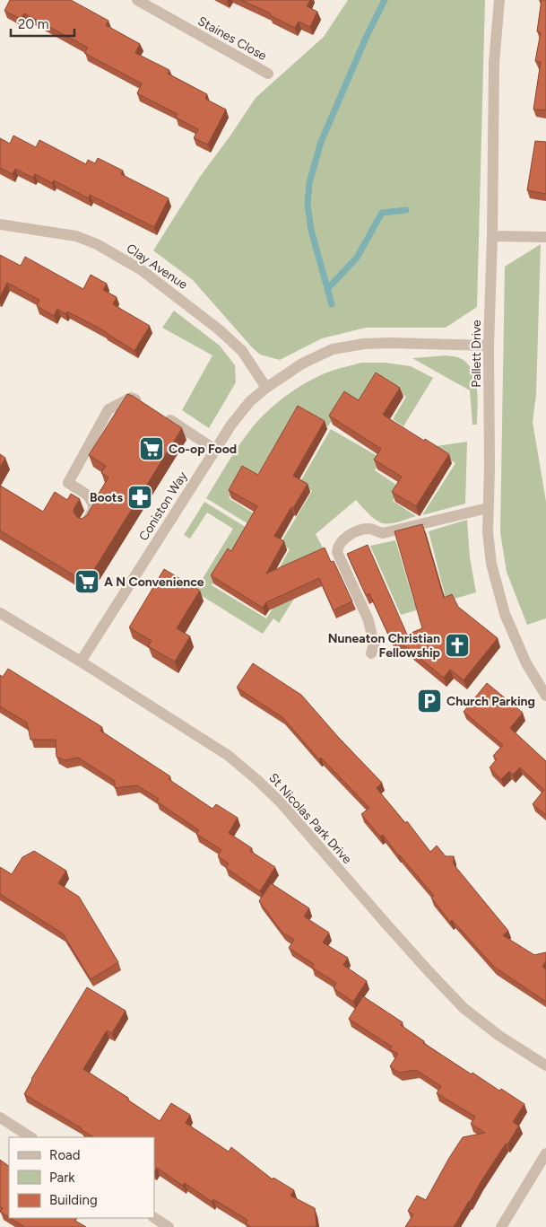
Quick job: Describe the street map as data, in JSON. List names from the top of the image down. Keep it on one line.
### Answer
{"streets":{"street":["Staines Close","Clay Avenue","Pallett Drive","Coniston Way","St Nicolas Park Drive"]},"crossings":[["Clay Avenue","Coniston Way"],["Pallett Drive","Coniston Way"],["Coniston Way","St Nicolas Park Drive"]],"places":{"supermarket":["Co-op Food","A N Convenience"],"pharmacy":["Boots"],"church":["Nuneaton Christian Fellowship"],"parking":["Church Parking"]},"legend":["Road","Park","Building"],"scale_bar":"20 m"}
